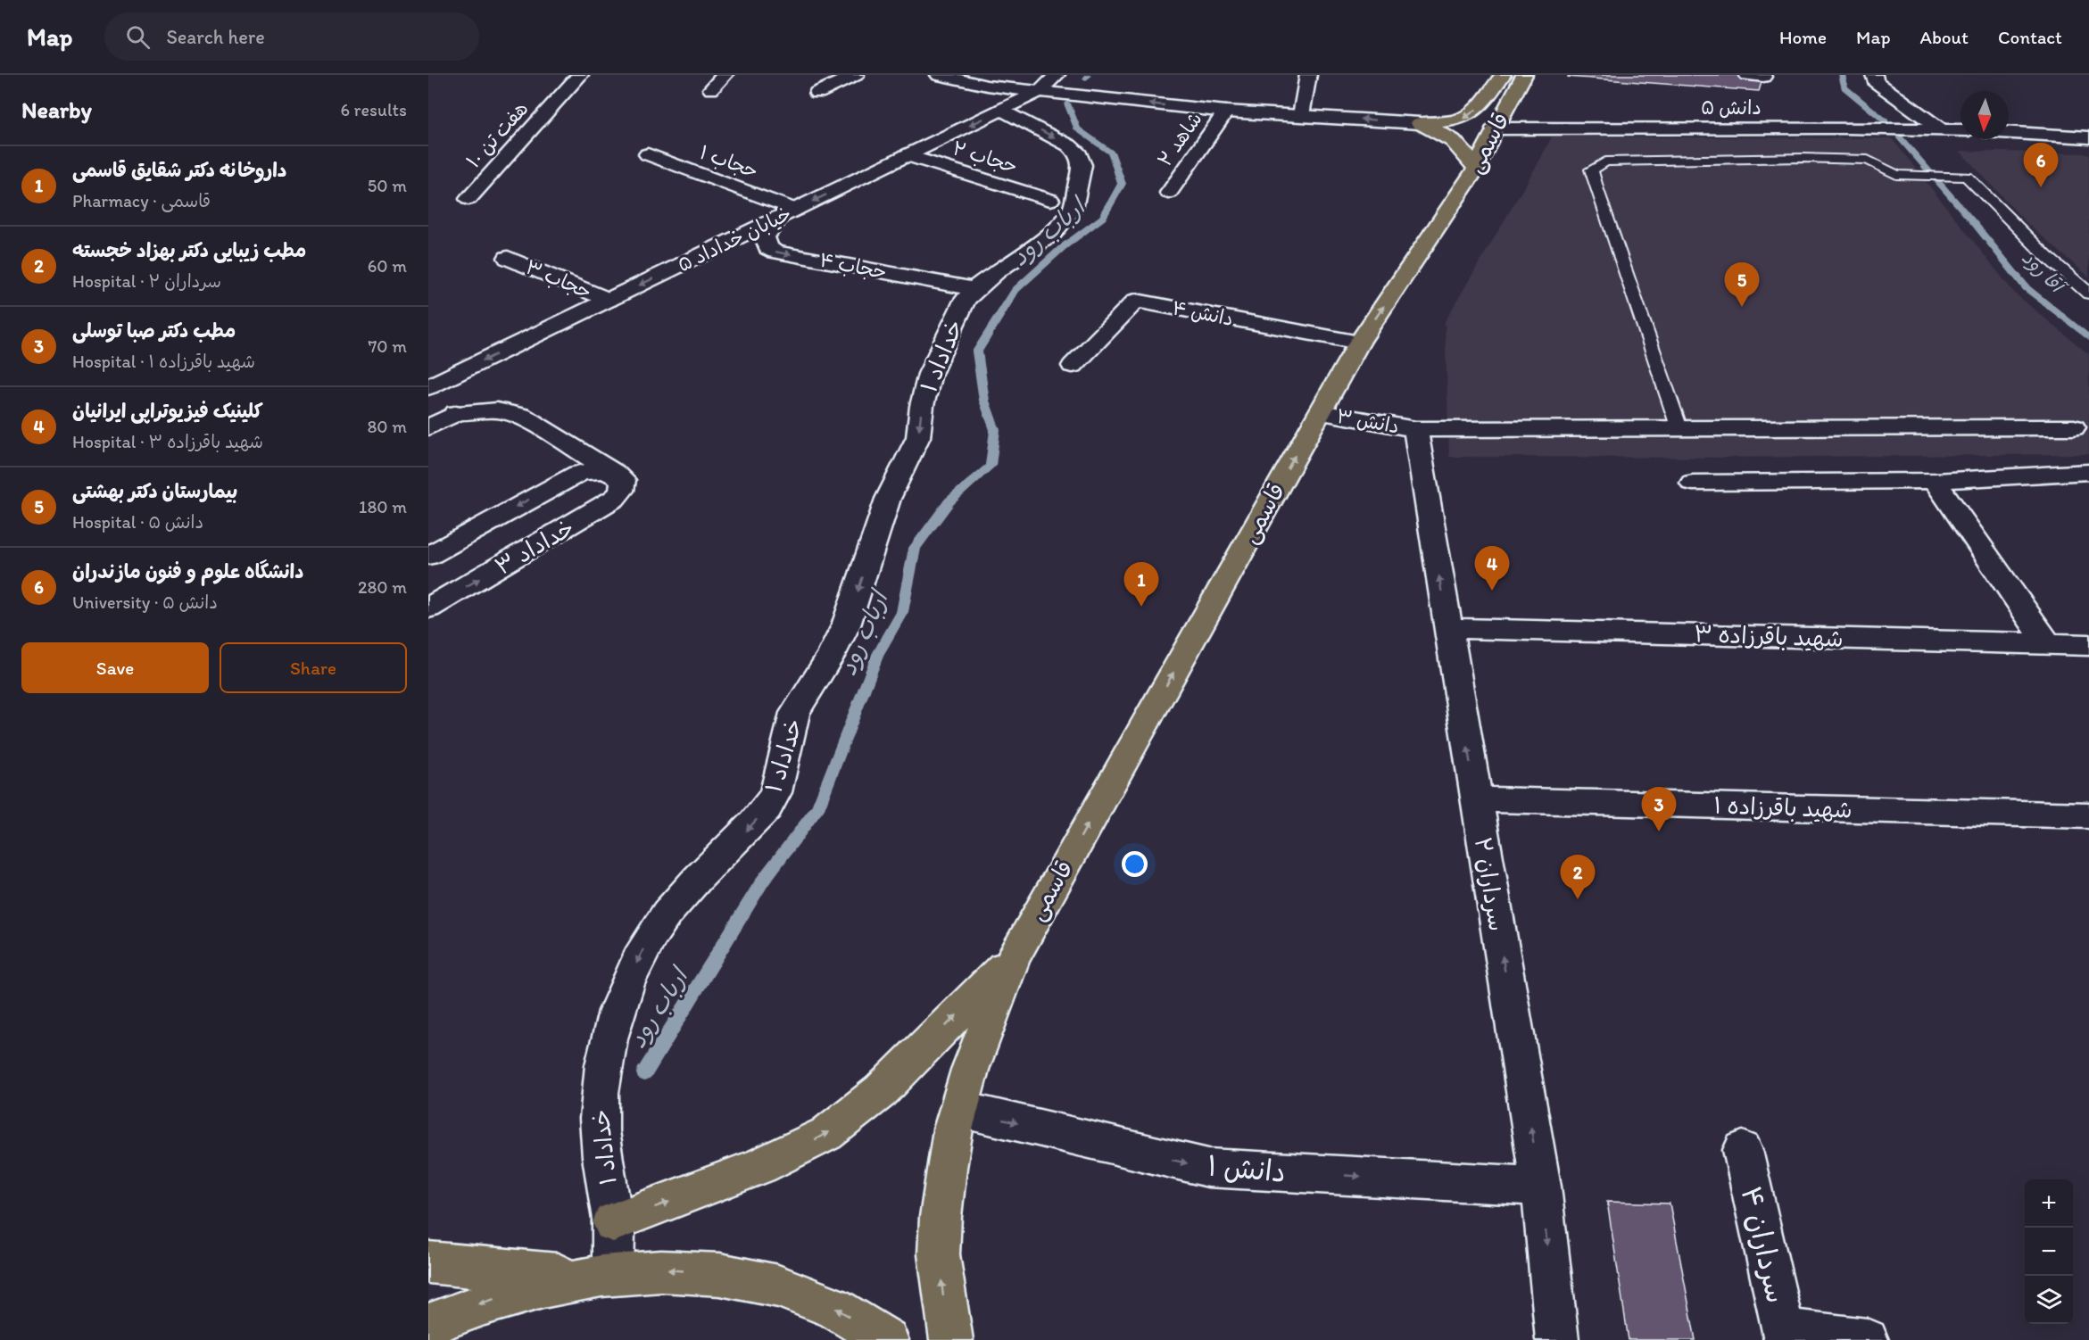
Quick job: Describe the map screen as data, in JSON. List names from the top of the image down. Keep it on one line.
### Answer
{"streets":{"main road":["قاسمی"],"street":["دانش ۵","هفت تن ۱۰","شاهد ۲","حجاب ۲","حجاب ۱","خیابان خداداد ۵","حجاب ۴","حجاب ۳","دانش ۴","خداداد ۱","دانش ۳","خداداد ۳","شهید باقرزاده ۳","شهید باقرزاده ۱","سرداران ۲","دانش ۱","سرداران ۴"]},"crossings":[["دانش ۵","قاسمی"],["قاسمی","دانش ۴"],["قاسمی","دانش ۳"],["حجاب ۲","خیابان خداداد ۵"],["حجاب ۱","خیابان خداداد ۵"],["حجاب ۱","حجاب ۴"],["خیابان خداداد ۵","حجاب ۴"],["خیابان خداداد ۵","حجاب ۳"],["خیابان خداداد ۵","خداداد ۱"],["حجاب ۴","خداداد ۱"],["دانش ۳","سرداران ۲"],["شهید باقرزاده ۳","سرداران ۲"],["شهید باقرزاده ۱","سرداران ۲"],["سرداران ۲","دانش ۱"]],"one_way":["قاسمی","خیابان خداداد ۵","خداداد ۱","دانش ۱"],"water":["ارباب رود","آقا رود"],"north":"bottom","page":{"header":"Map","search":"Search here","nav":["Home","Map","About","Contact"],"heading":["Nearby","6 results"],"pins":["6","5","4","1","3","2"],"list":[{"mark":"1","name":"داروخانه دکتر شقایق قاسمی","note":"Pharmacy · قاسمی","value":"50 m"},{"mark":"2","name":"مطب زیبایی دکتر بهزاد خجسته","note":"Hospital · سرداران ۲","value":"60 m"},{"mark":"3","name":"مطب دکتر صبا توسلی","note":"Hospital · شهید باقرزاده ۱","value":"70 m"},{"mark":"4","name":"کلینیک فیزیوتراپی ایرانیان","note":"Hospital · شهید باقرزاده ۳","value":"80 m"},{"mark":"5","name":"بیمارستان دکتر بهشتی","note":"Hospital · دانش ۵","value":"180 m"},{"mark":"6","name":"دانشگاه علوم و فنون مازندران","note":"University · دانش ۵","value":"280 m"}],"buttons":["Save","Share"],"map_buttons":["+","−"]}}
